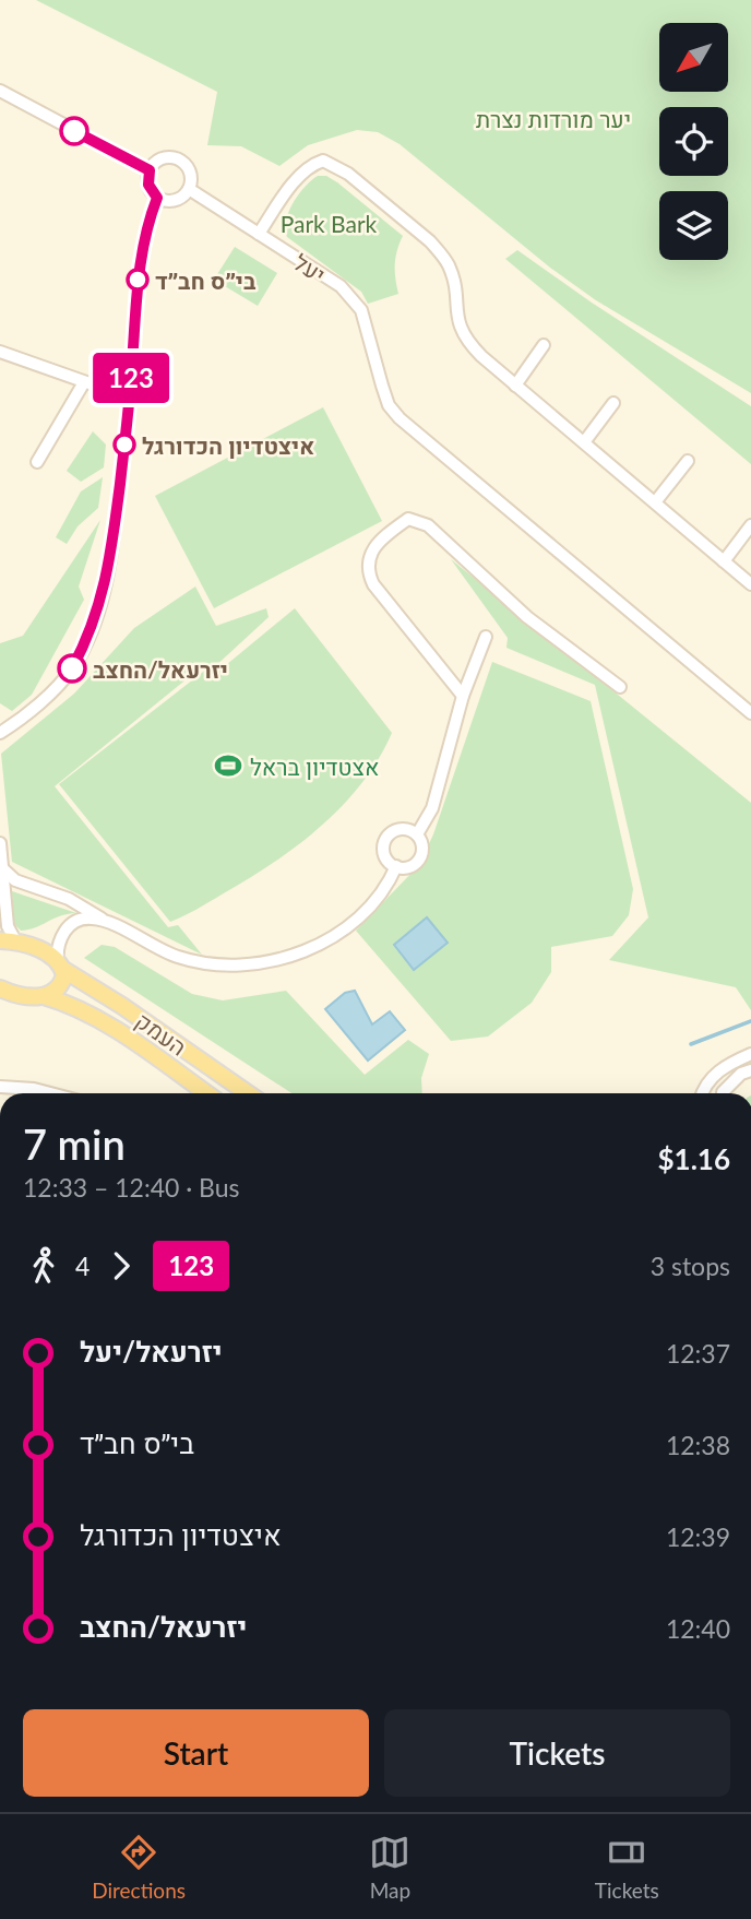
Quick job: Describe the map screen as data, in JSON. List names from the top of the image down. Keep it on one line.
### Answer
{"streets":{"main road":["העמק"],"street":["יעל"]},"parks":["יער מורדות נצרת","Park Bark"],"places":{"other":["בי״ס חב״ד","איצטדיון הכדורגל","יזרעאל/החצב"],"sports":["אצטדיון בראל"]},"lines":["bus line 123"],"north":"bottom left","page":{"on_map":"123","heading":["7 min","12:33 – 12:40 · Bus","$1.16"],"legs":["4","123","3 stops"],"list":[{"name":"יזרעאל/יעל","value":"12:37"},{"name":"בי״ס חב״ד","value":"12:38"},{"name":"איצטדיון הכדורגל","value":"12:39"},{"name":"יזרעאל/החצב","value":"12:40"}],"buttons":["Start","Tickets"],"tabs":["Directions","Map","Tickets"]}}
